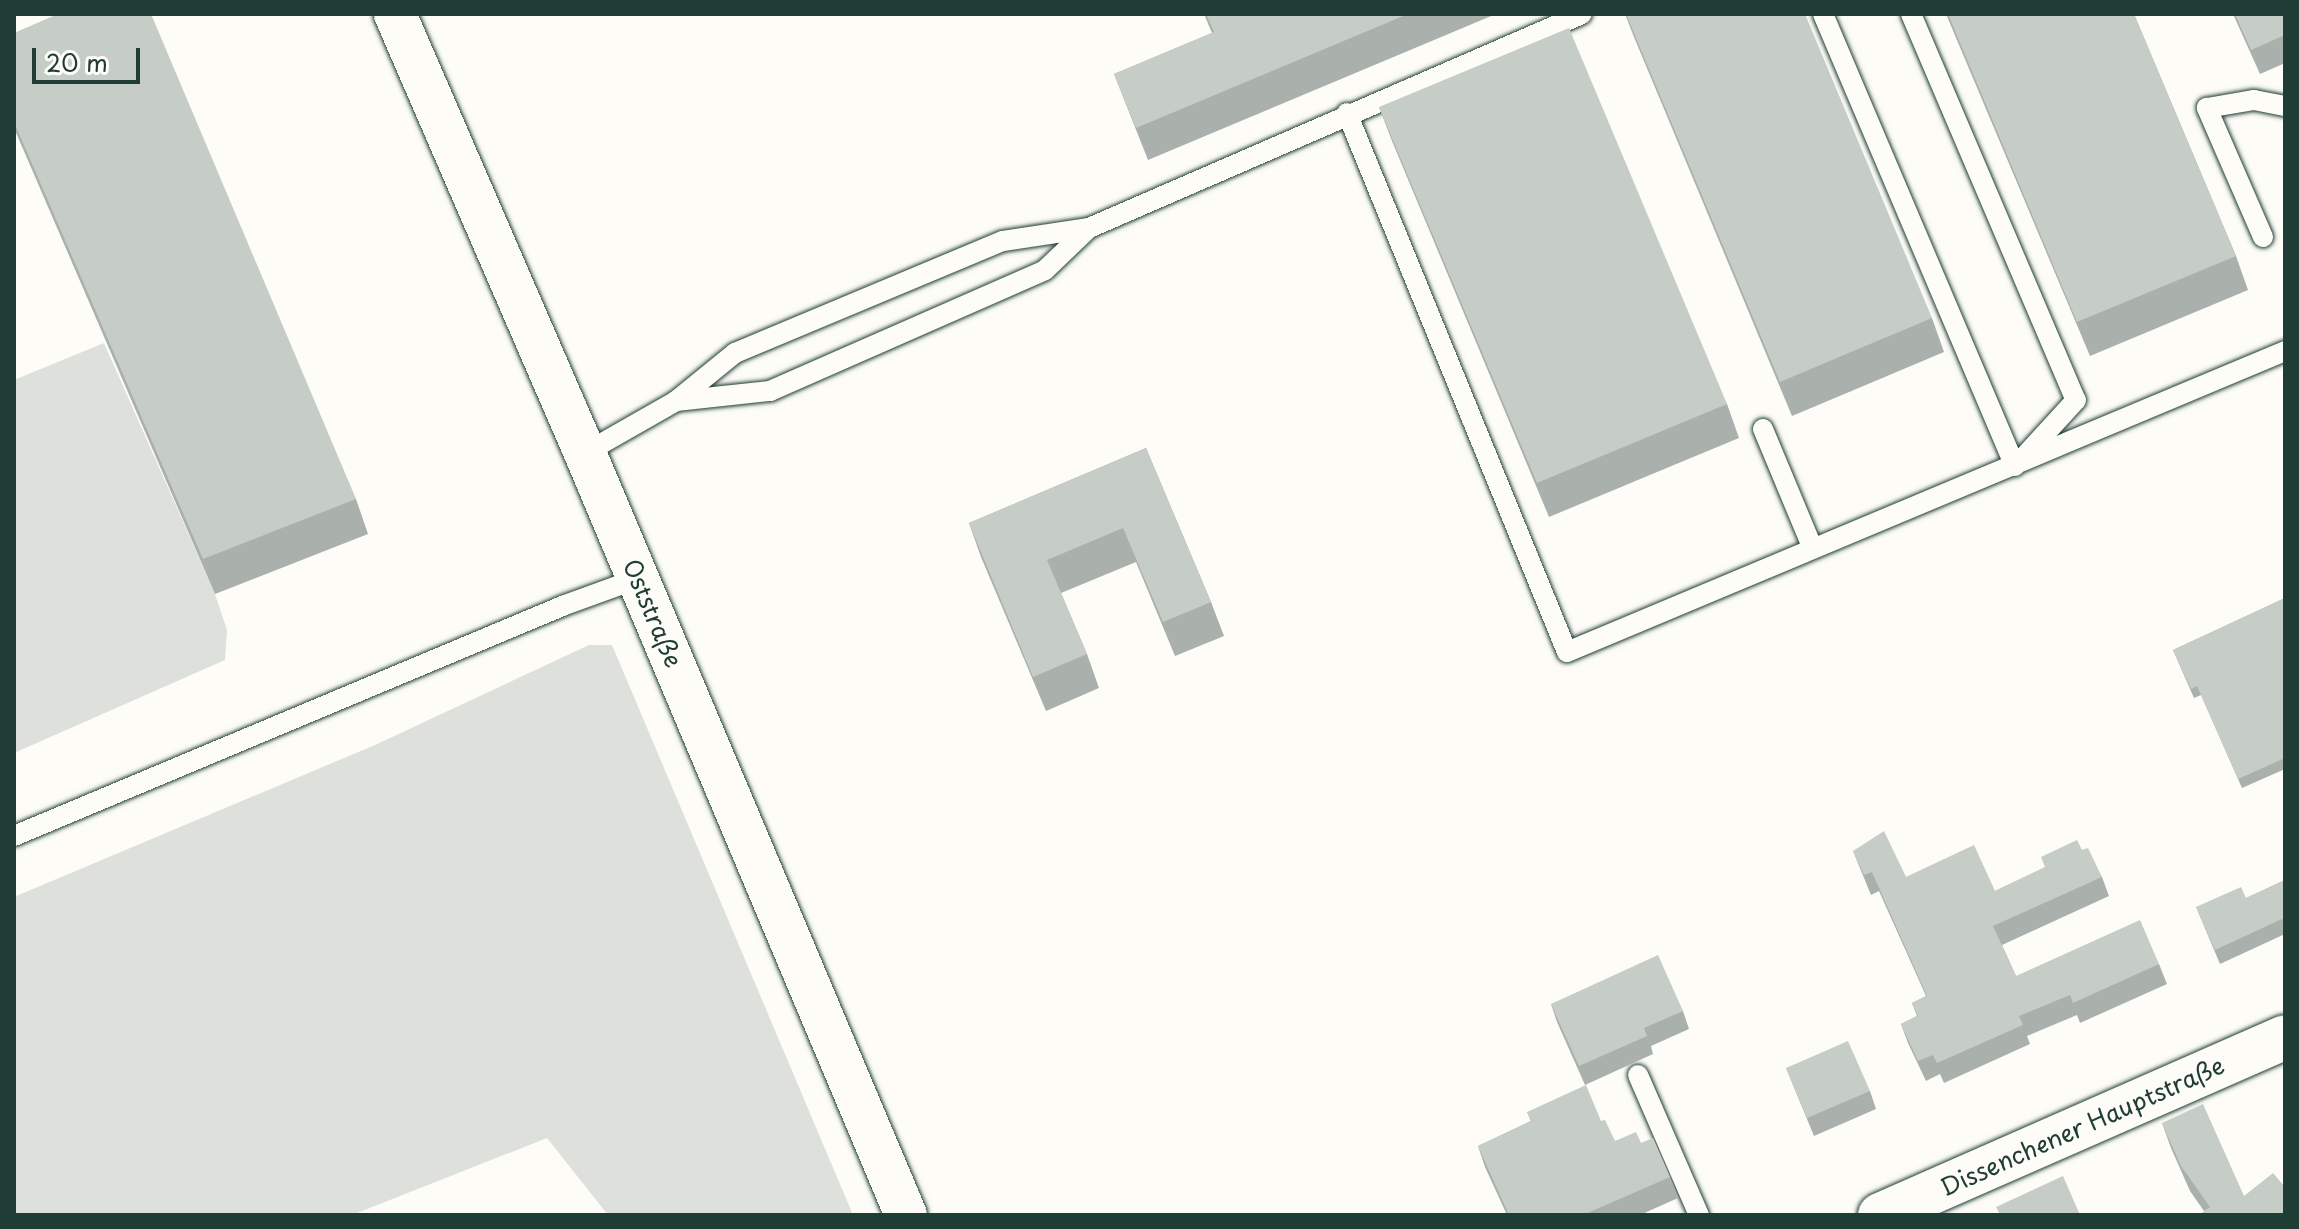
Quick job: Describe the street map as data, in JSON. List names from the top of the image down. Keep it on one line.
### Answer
{"streets":{"main road":["Dissenchener Hauptstraße"],"street":["Oststraße"]},"scale_bar":"20 m"}
